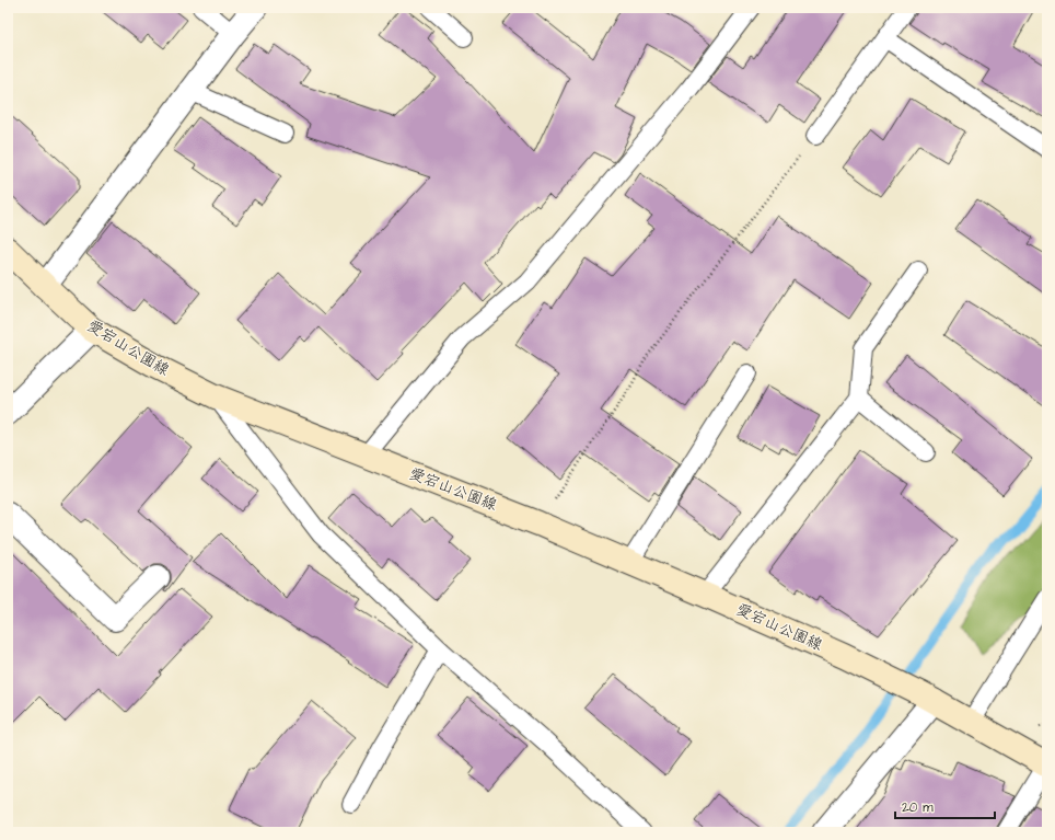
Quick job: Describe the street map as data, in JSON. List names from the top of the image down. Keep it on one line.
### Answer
{"streets":{"main road":["愛宕山公園線"]},"scale_bar":"20 m"}
